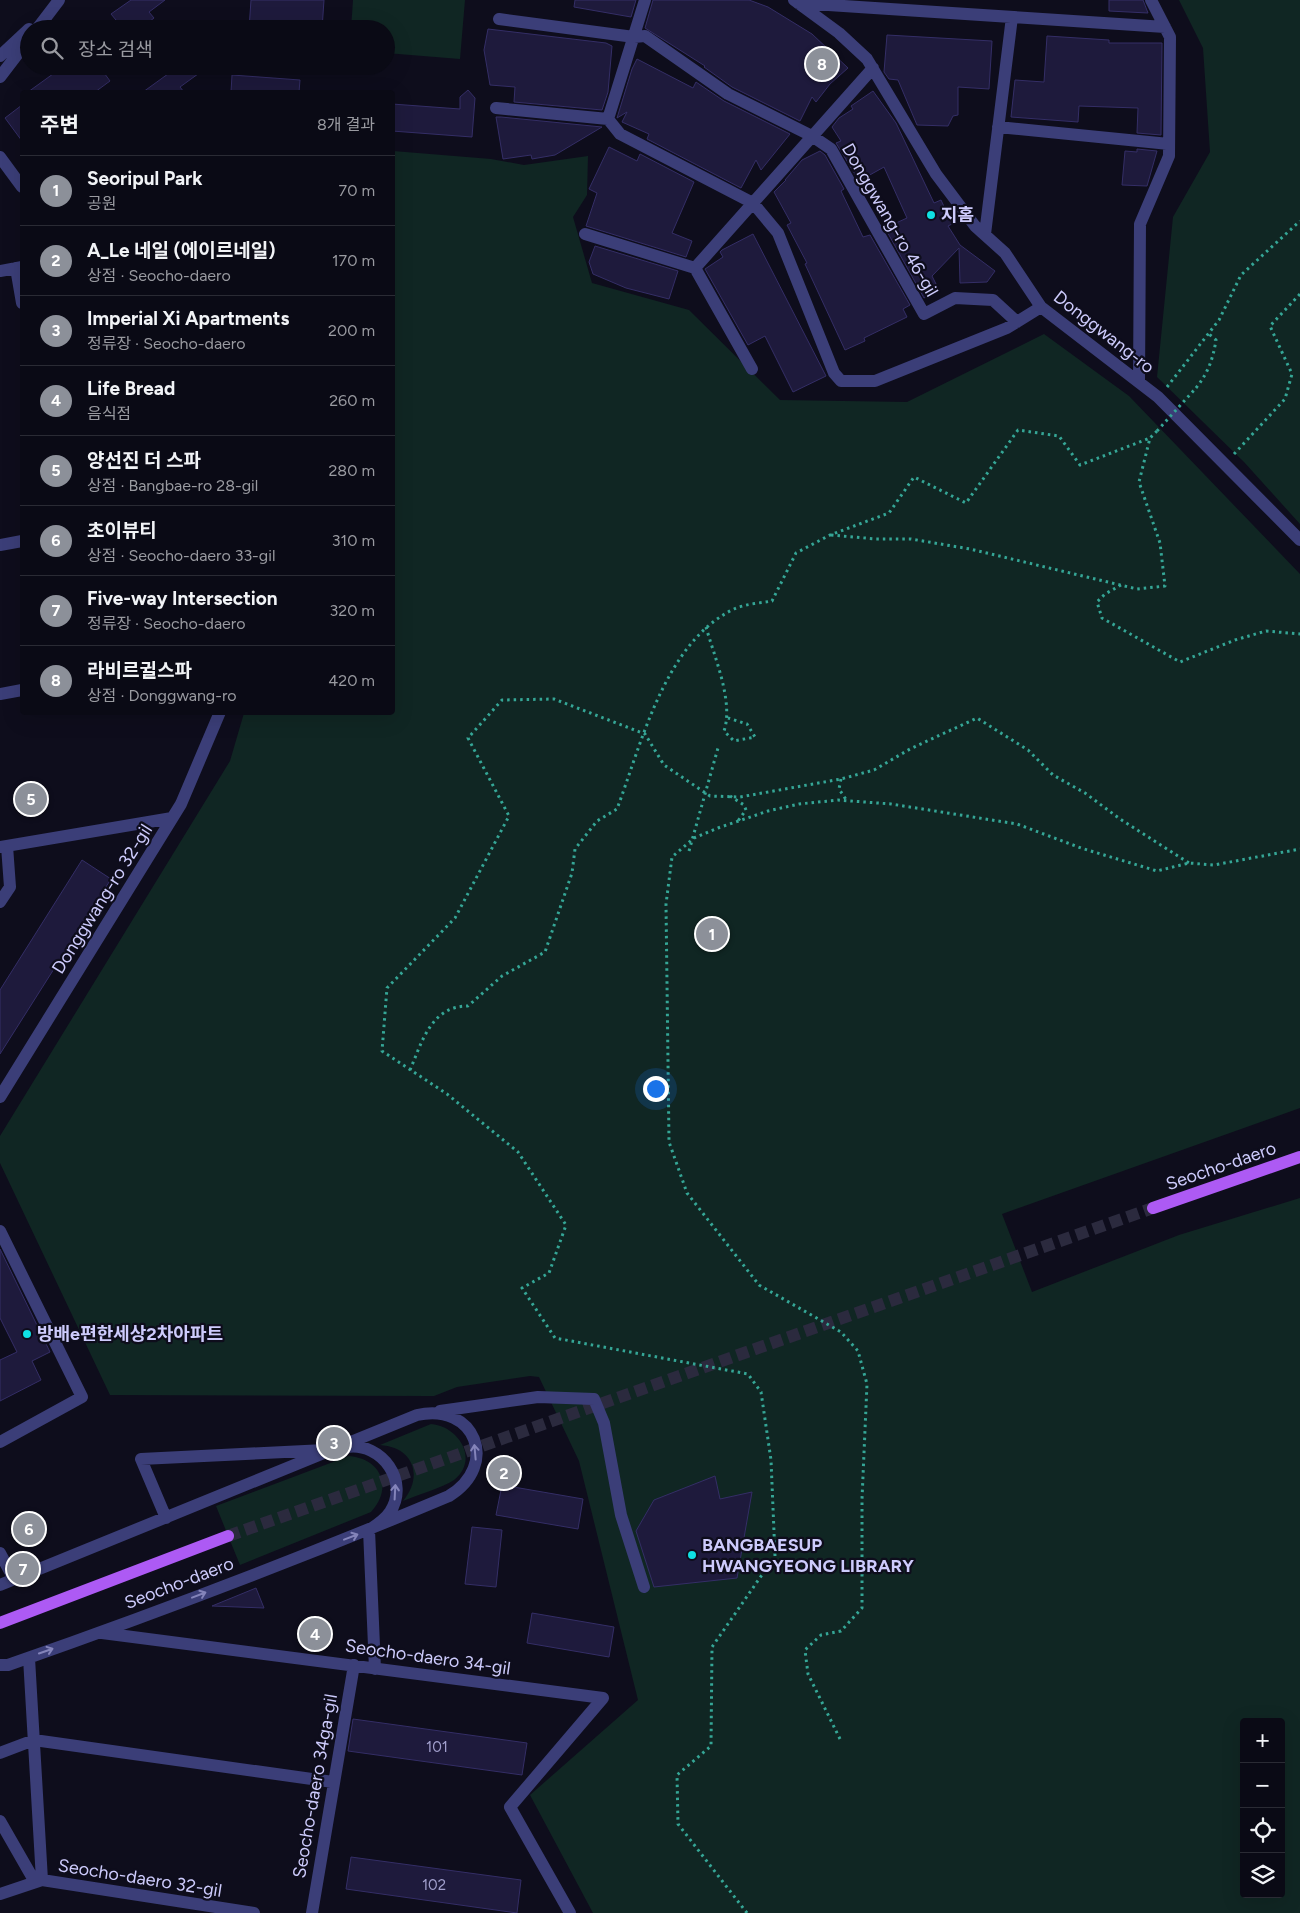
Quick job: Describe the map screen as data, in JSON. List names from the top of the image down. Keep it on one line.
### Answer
{"streets":{"main road":["Seocho-daero"],"street":["Donggwang-ro 46-gil","Donggwang-ro","Donggwang-ro 32-gil","Seocho-daero 34-gil","Seocho-daero 34ga-gil","Seocho-daero 32-gil"]},"crossings":[["Seocho-daero","Seocho-daero 34-gil"],["Seocho-daero","Seocho-daero 32-gil"],["Seocho-daero 34-gil","Seocho-daero 34ga-gil"]],"places":["지홈","방배e편한세상2차아파트","BANGBAESUP HWANGYEONG LIBRARY"],"house_numbers":["101","102"],"page":{"search":"장소 검색","pins":["8","5","1","3","2","6","7","4"],"heading":["주변","8개 결과"],"list":[{"mark":"1","name":"Seoripul Park","note":"공원","value":"70 m"},{"mark":"2","name":"A_Le 네일 (에이르네일)","note":"상점 · Seocho-daero","value":"170 m"},{"mark":"3","name":"Imperial Xi Apartments","note":"정류장 · Seocho-daero","value":"200 m"},{"mark":"4","name":"Life Bread","note":"음식점","value":"260 m"},{"mark":"5","name":"양선진 더 스파","note":"상점 · Bangbae-ro 28-gil","value":"280 m"},{"mark":"6","name":"초이뷰티","note":"상점 · Seocho-daero 33-gil","value":"310 m"},{"mark":"7","name":"Five-way Intersection","note":"정류장 · Seocho-daero","value":"320 m"},{"mark":"8","name":"라비르귈스파","note":"상점 · Donggwang-ro","value":"420 m"}],"map_buttons":["+","−"]}}
